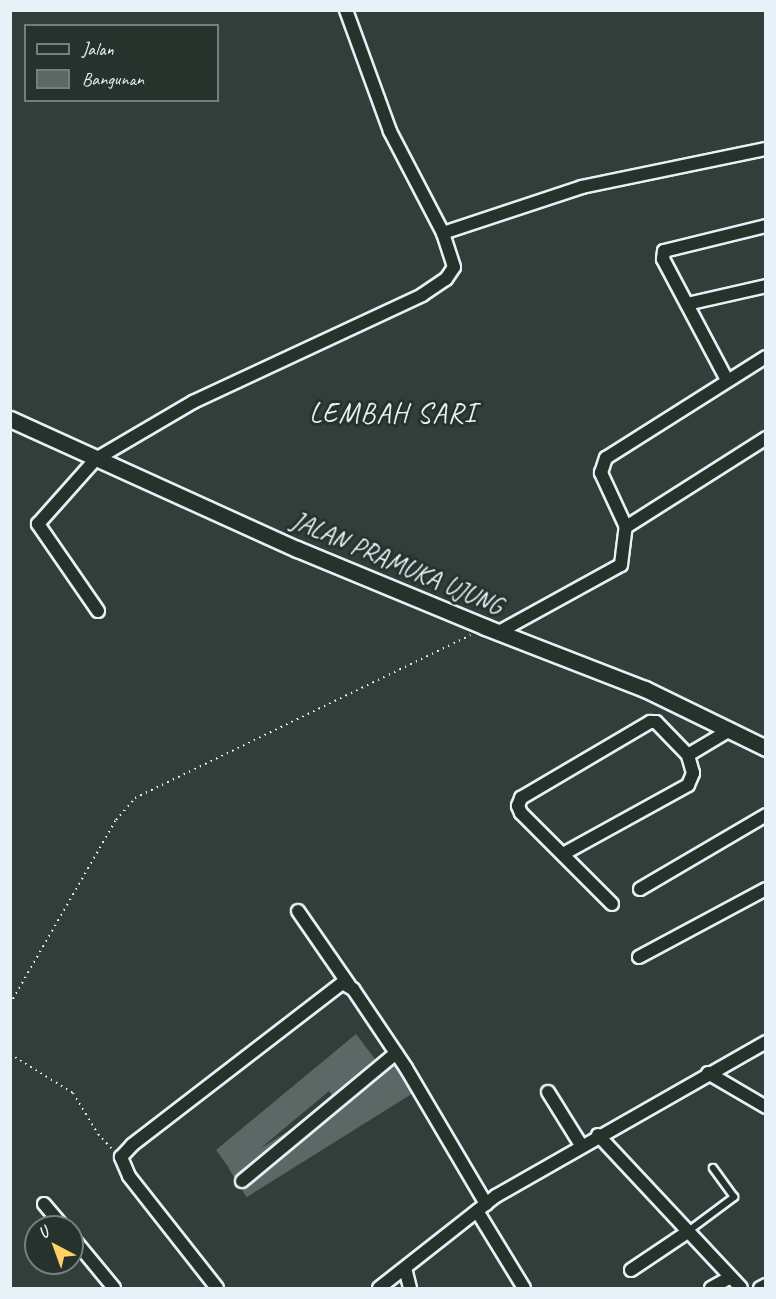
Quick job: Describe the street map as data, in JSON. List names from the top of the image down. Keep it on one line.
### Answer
{"streets":{"street":["JALAN PRAMUKA UJUNG"]},"districts":["LEMBAH SARI"],"legend":["Jalan","Bangunan"],"north":"top left"}
